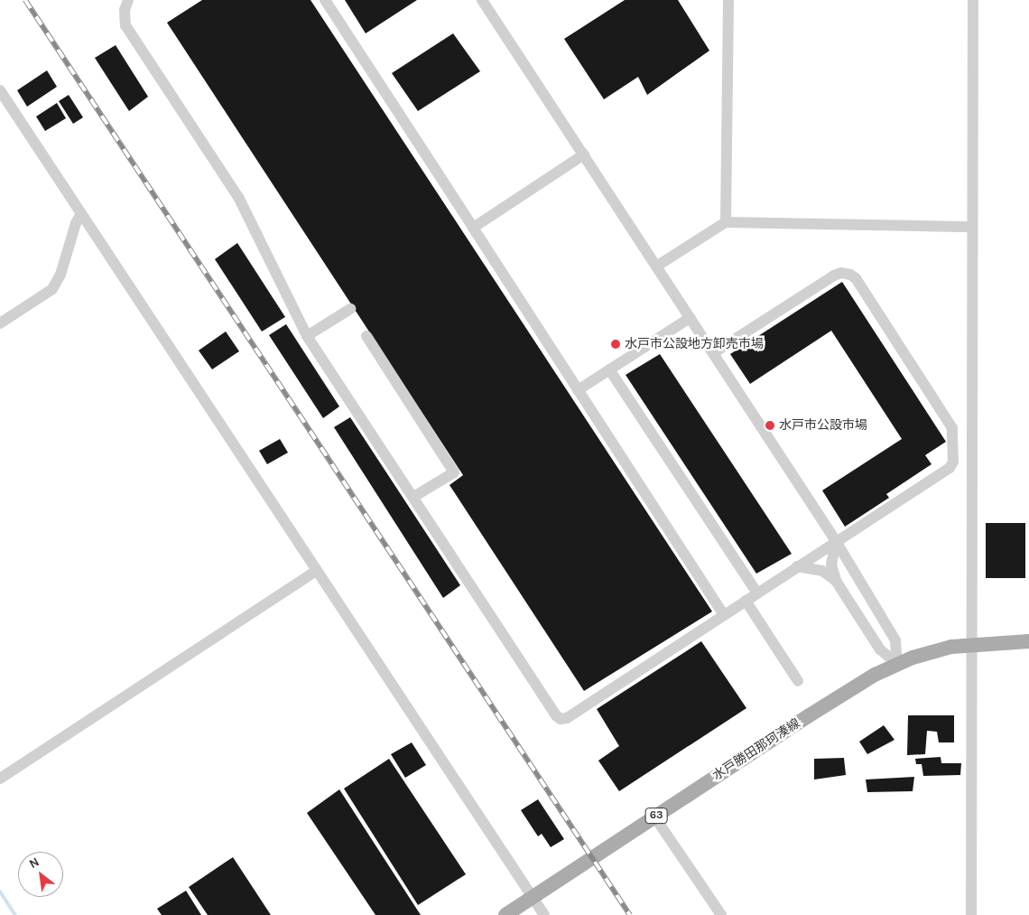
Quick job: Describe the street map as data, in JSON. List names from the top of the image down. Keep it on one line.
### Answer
{"streets":{"main road":["水戸勝田那珂湊線","63"]},"places":["水戸市公設地方卸売市場","水戸市公設市場"],"north":"top left"}
